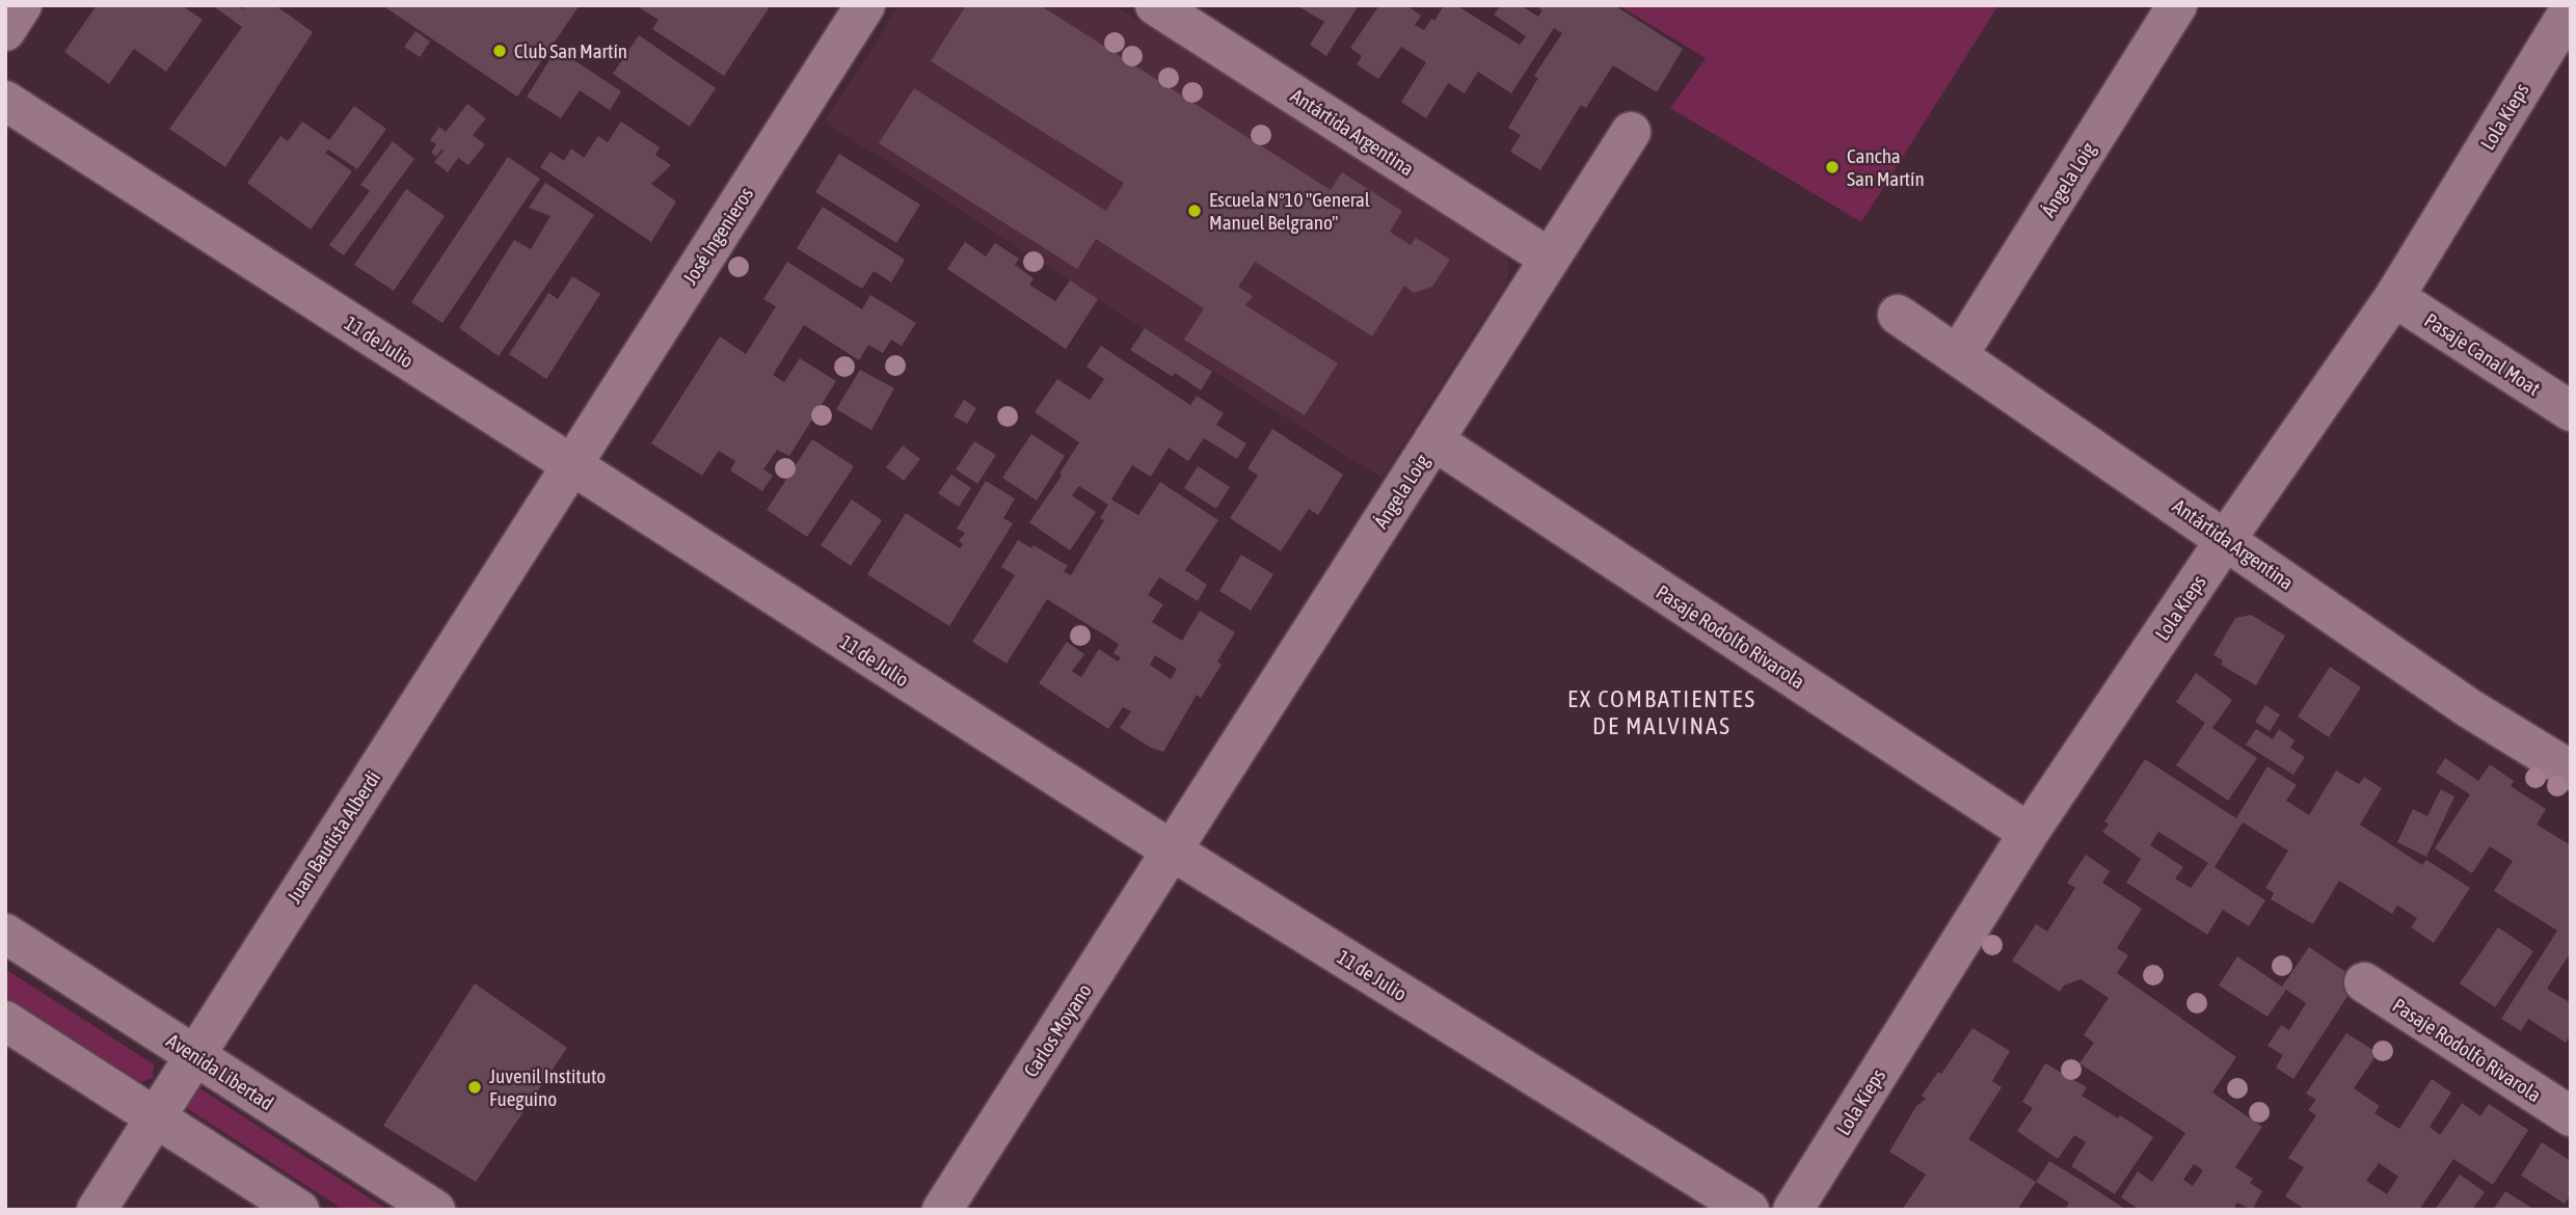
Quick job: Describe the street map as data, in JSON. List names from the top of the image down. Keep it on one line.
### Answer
{"streets":{"street":["Lola Kieps","Antártida Argentina","Ángela Loig","José Ingenieros","11 de Julio","Pasaje Canal Moat","Pasaje Rodolfo Rivarola","Juan Bautista Alberdi","Carlos Moyano","Avenida Libertad"]},"crossings":[["Lola Kieps","Antártida Argentina"],["Lola Kieps","Pasaje Canal Moat"],["Lola Kieps","Pasaje Rodolfo Rivarola"],["Antártida Argentina","Ángela Loig"],["Ángela Loig","11 de Julio"],["Ángela Loig","Pasaje Rodolfo Rivarola"],["Ángela Loig","Carlos Moyano"],["José Ingenieros","11 de Julio"],["José Ingenieros","Juan Bautista Alberdi"],["11 de Julio","Juan Bautista Alberdi"],["11 de Julio","Carlos Moyano"],["Juan Bautista Alberdi","Avenida Libertad"]],"districts":["EX COMBATIENTES DE MALVINAS"],"places":["Club San Martín","Cancha San Martín","Escuela N°10 \"General Manuel Belgrano\"","Juvenil Instituto Fueguino"]}
